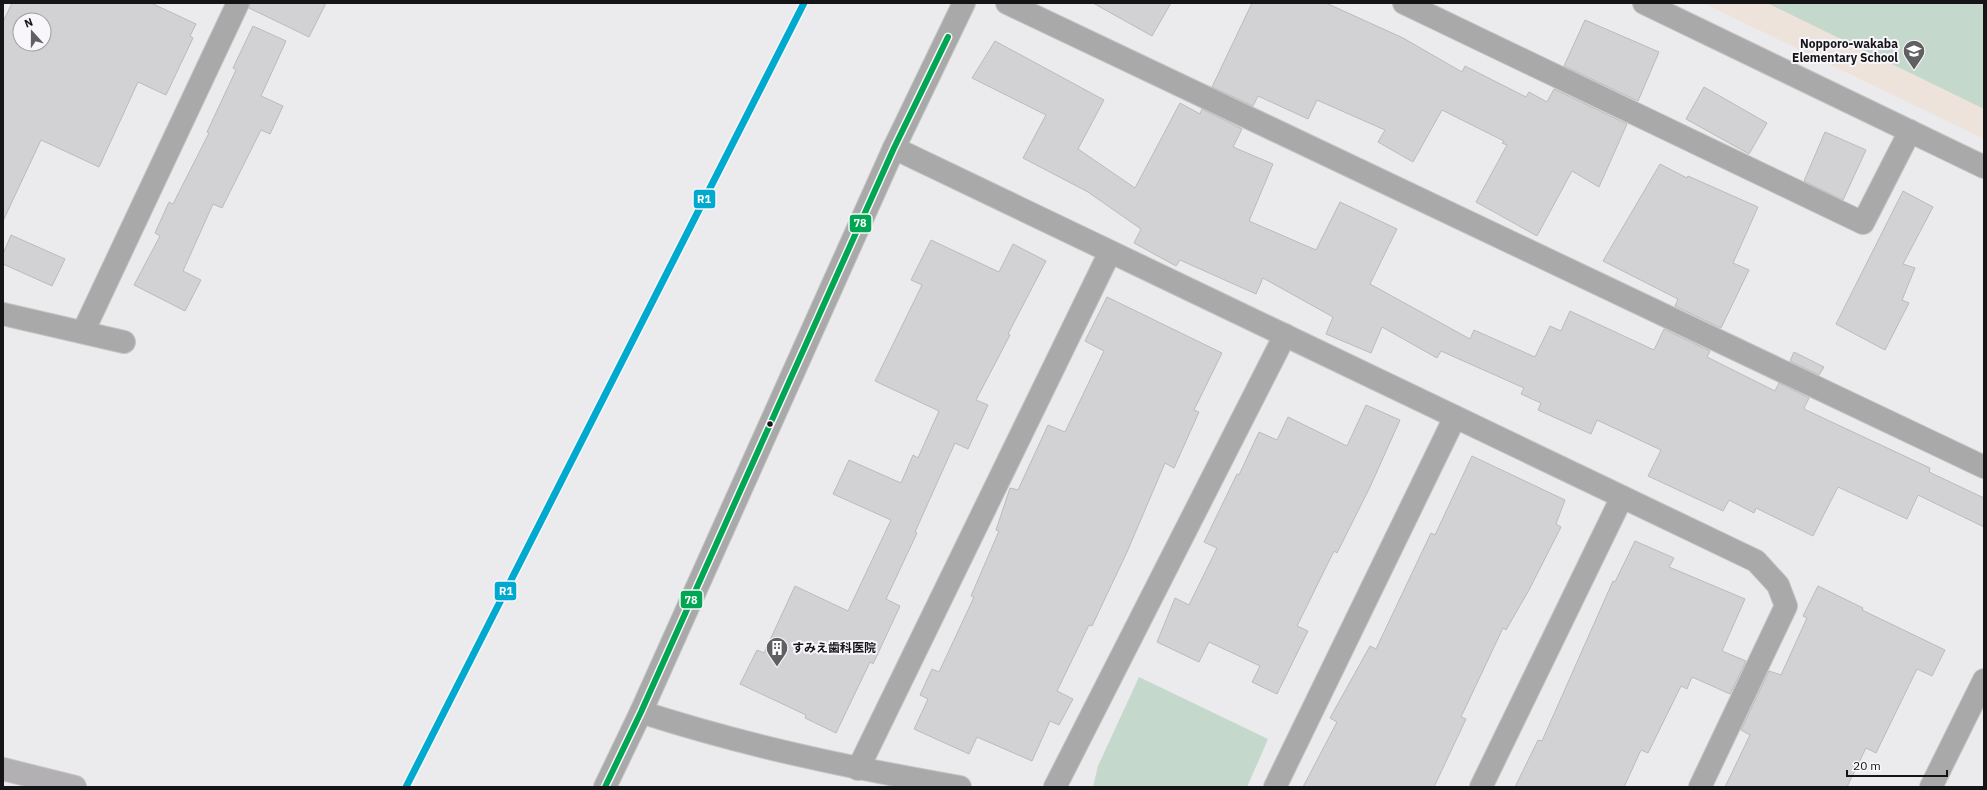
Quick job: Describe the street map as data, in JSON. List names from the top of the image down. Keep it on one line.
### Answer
{"places":{"school or university":["Nopporo-wakaba Elementary School"],"building":["すみえ歯科医院"]},"lines":["transit line R1","transit line 78"],"scale_bar":"20 m","north":"top"}
